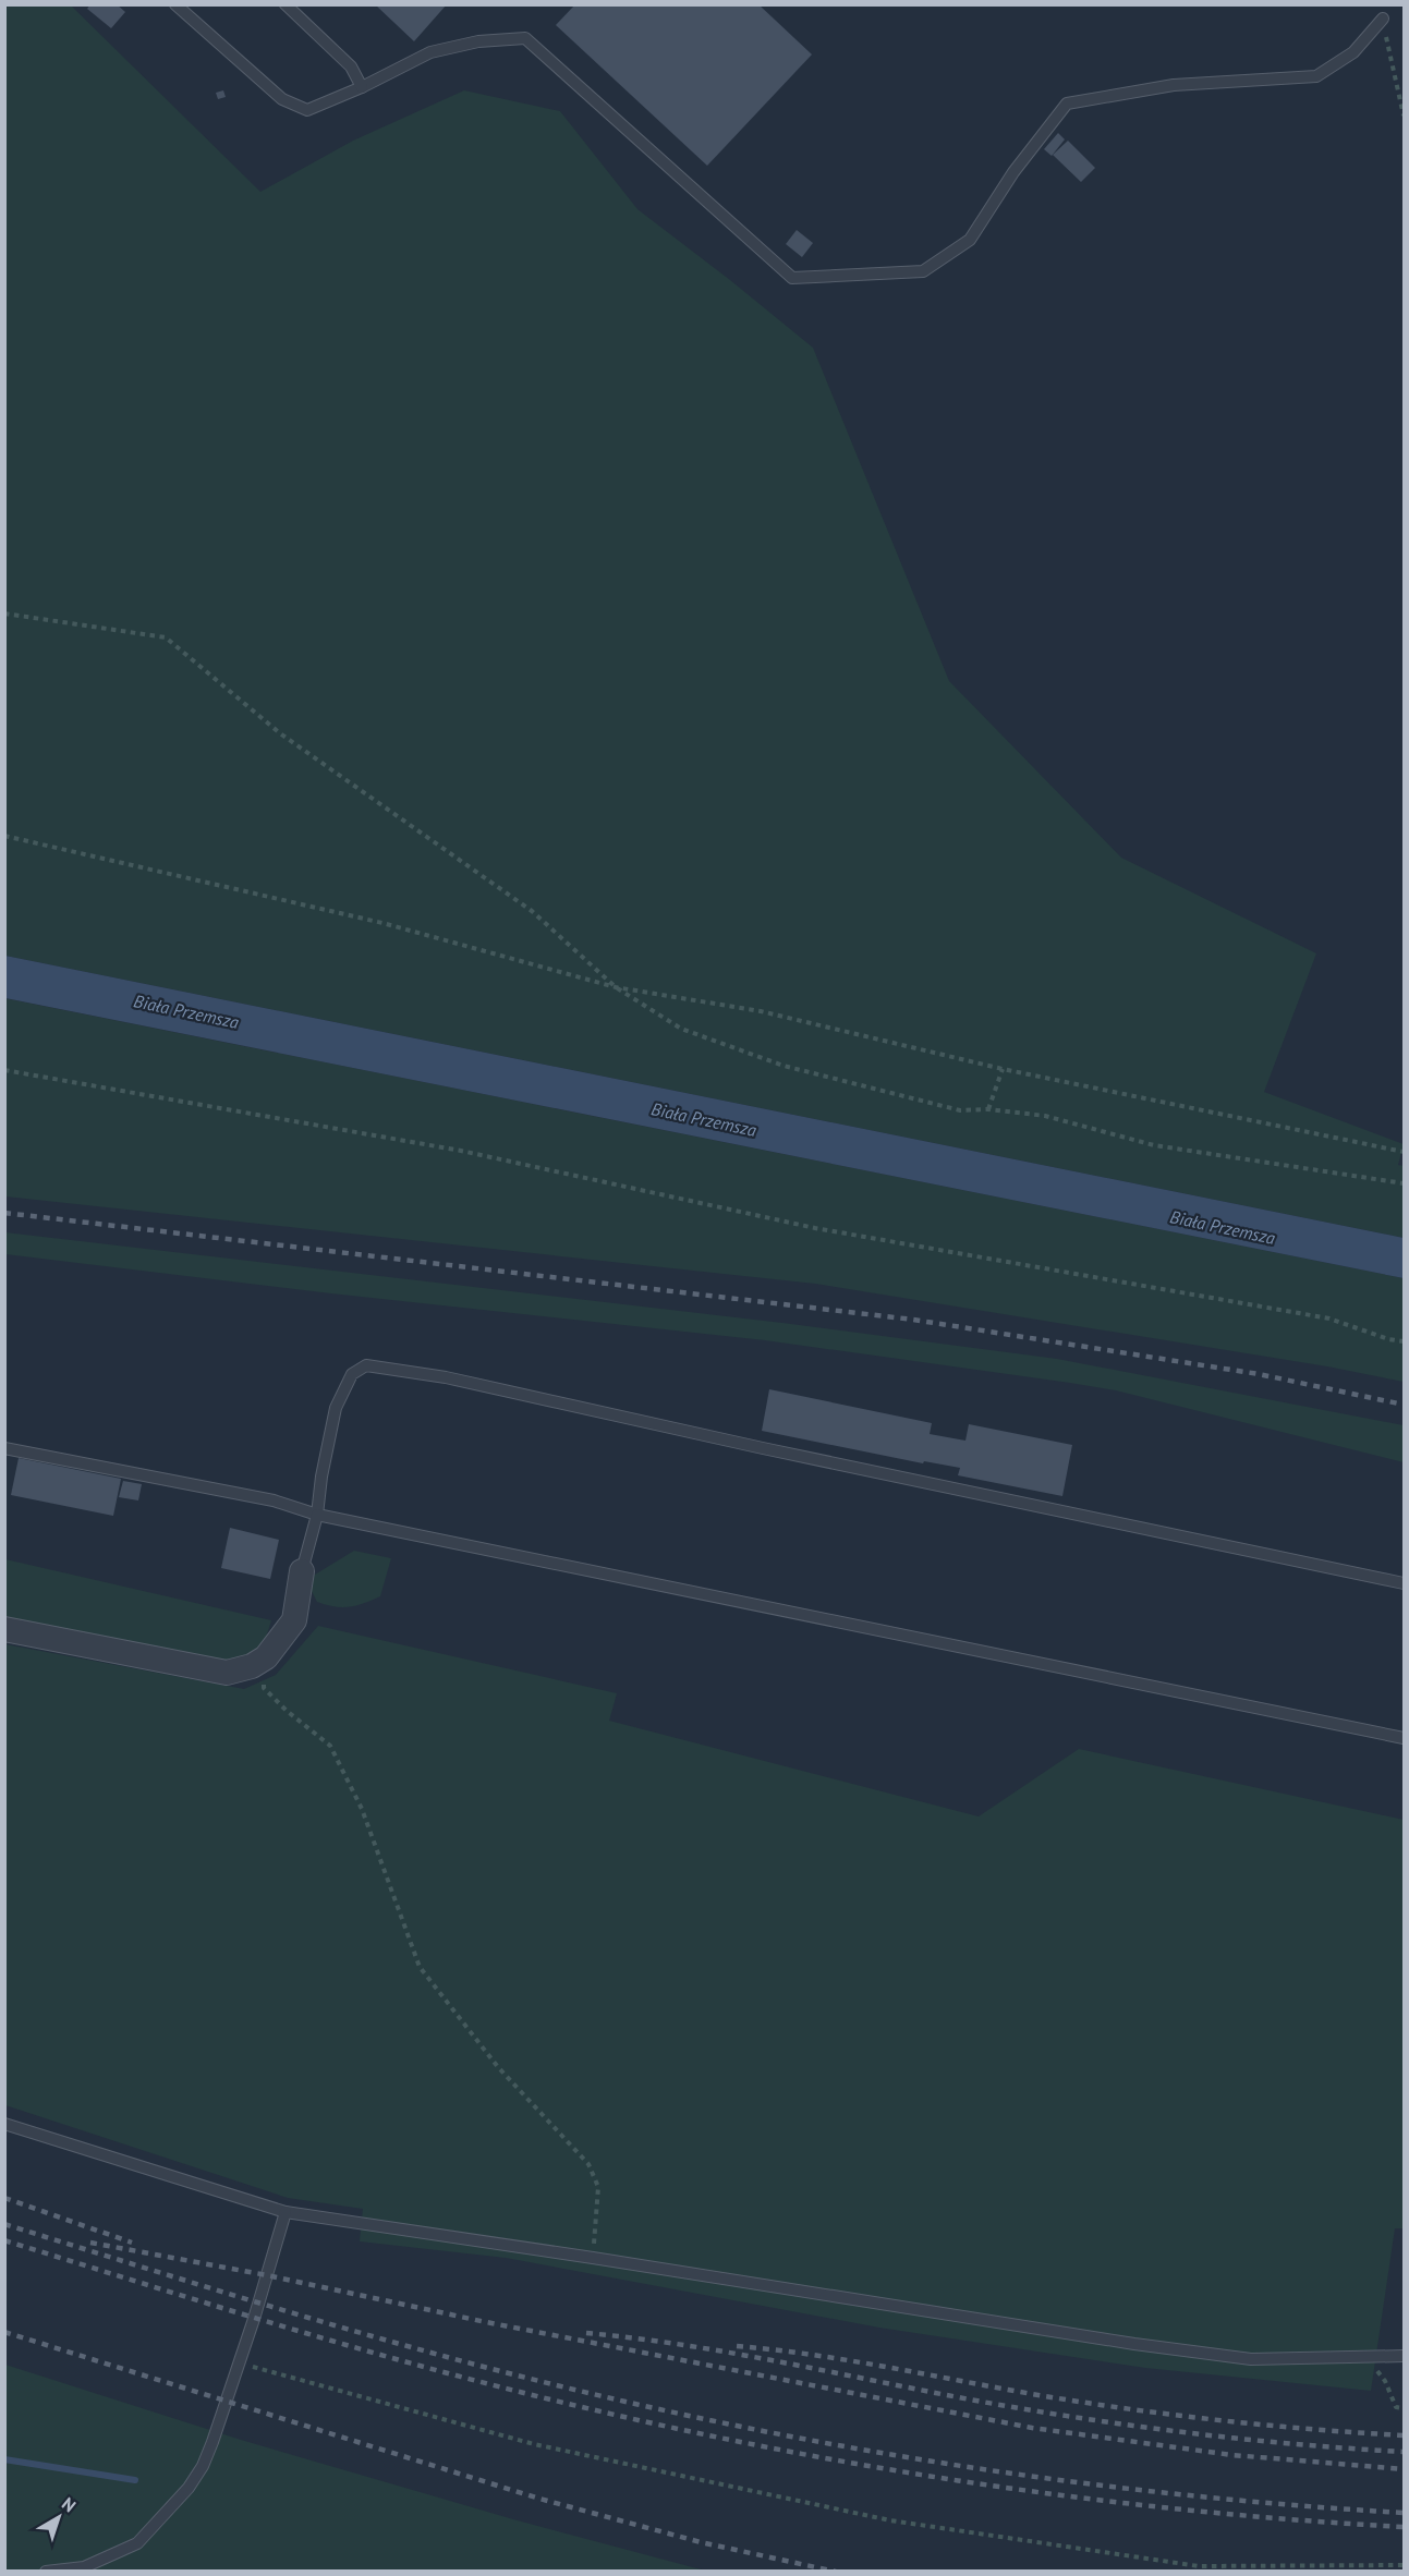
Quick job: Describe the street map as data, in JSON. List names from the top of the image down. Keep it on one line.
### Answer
{"water":["Biała Przemsza"],"north":"top right"}
